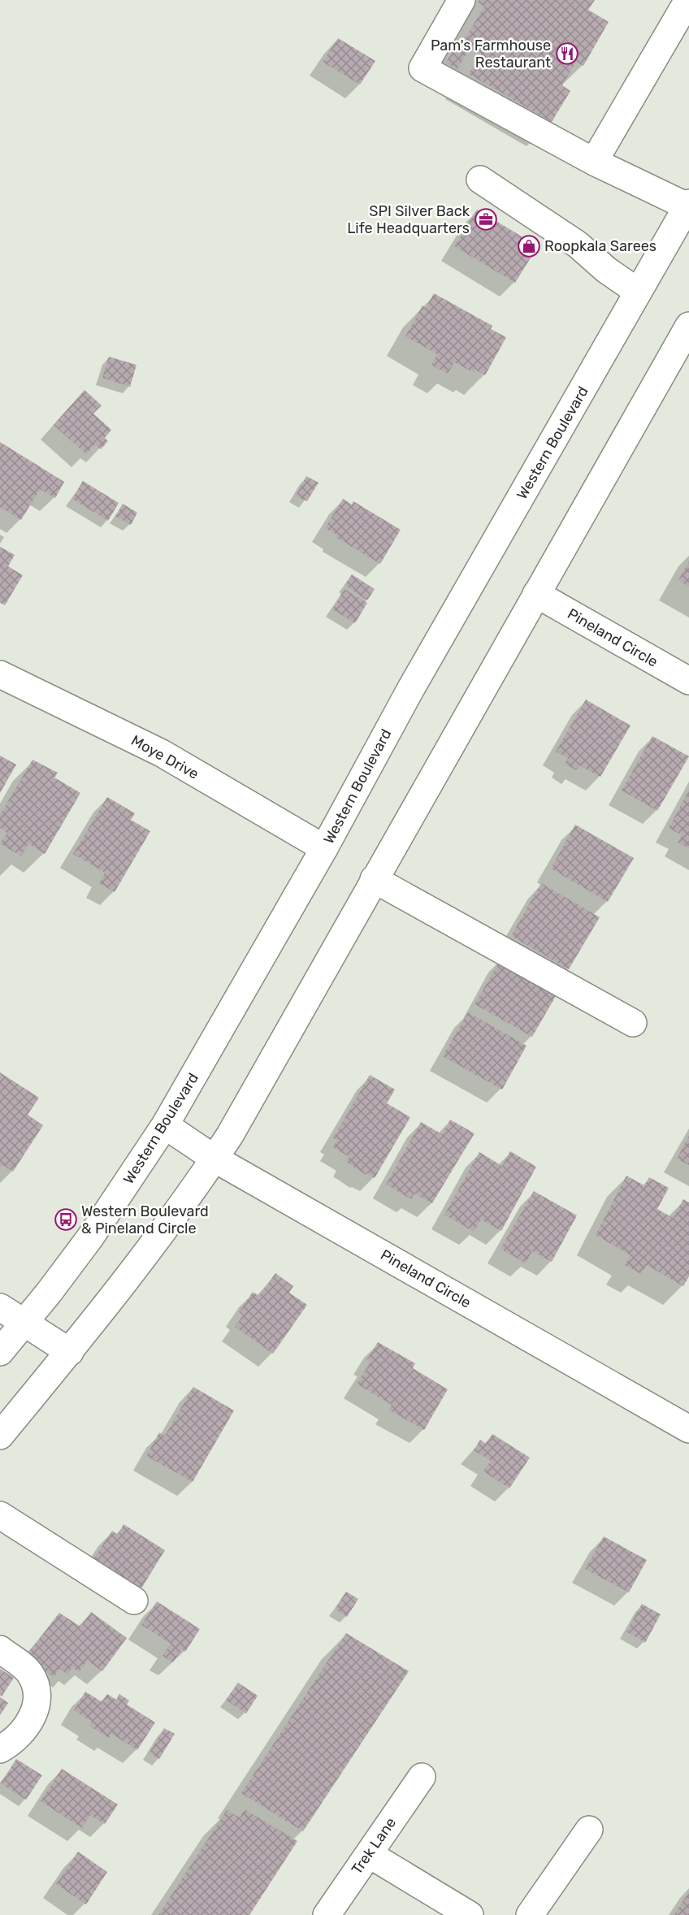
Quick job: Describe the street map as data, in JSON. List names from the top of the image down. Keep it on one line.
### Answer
{"streets":{"main road":["Western Boulevard","Pineland Circle","Moye Drive","Trek Lane"]},"crossings":[["Western Boulevard","Pineland Circle"],["Western Boulevard","Moye Drive"]],"places":{"restaurant":["Pam's Farmhouse Restaurant"],"office":["SPI Silver Back Life Headquarters"],"shop":["Roopkala Sarees"],"bus stop":["Western Boulevard & Pineland Circle"]}}
